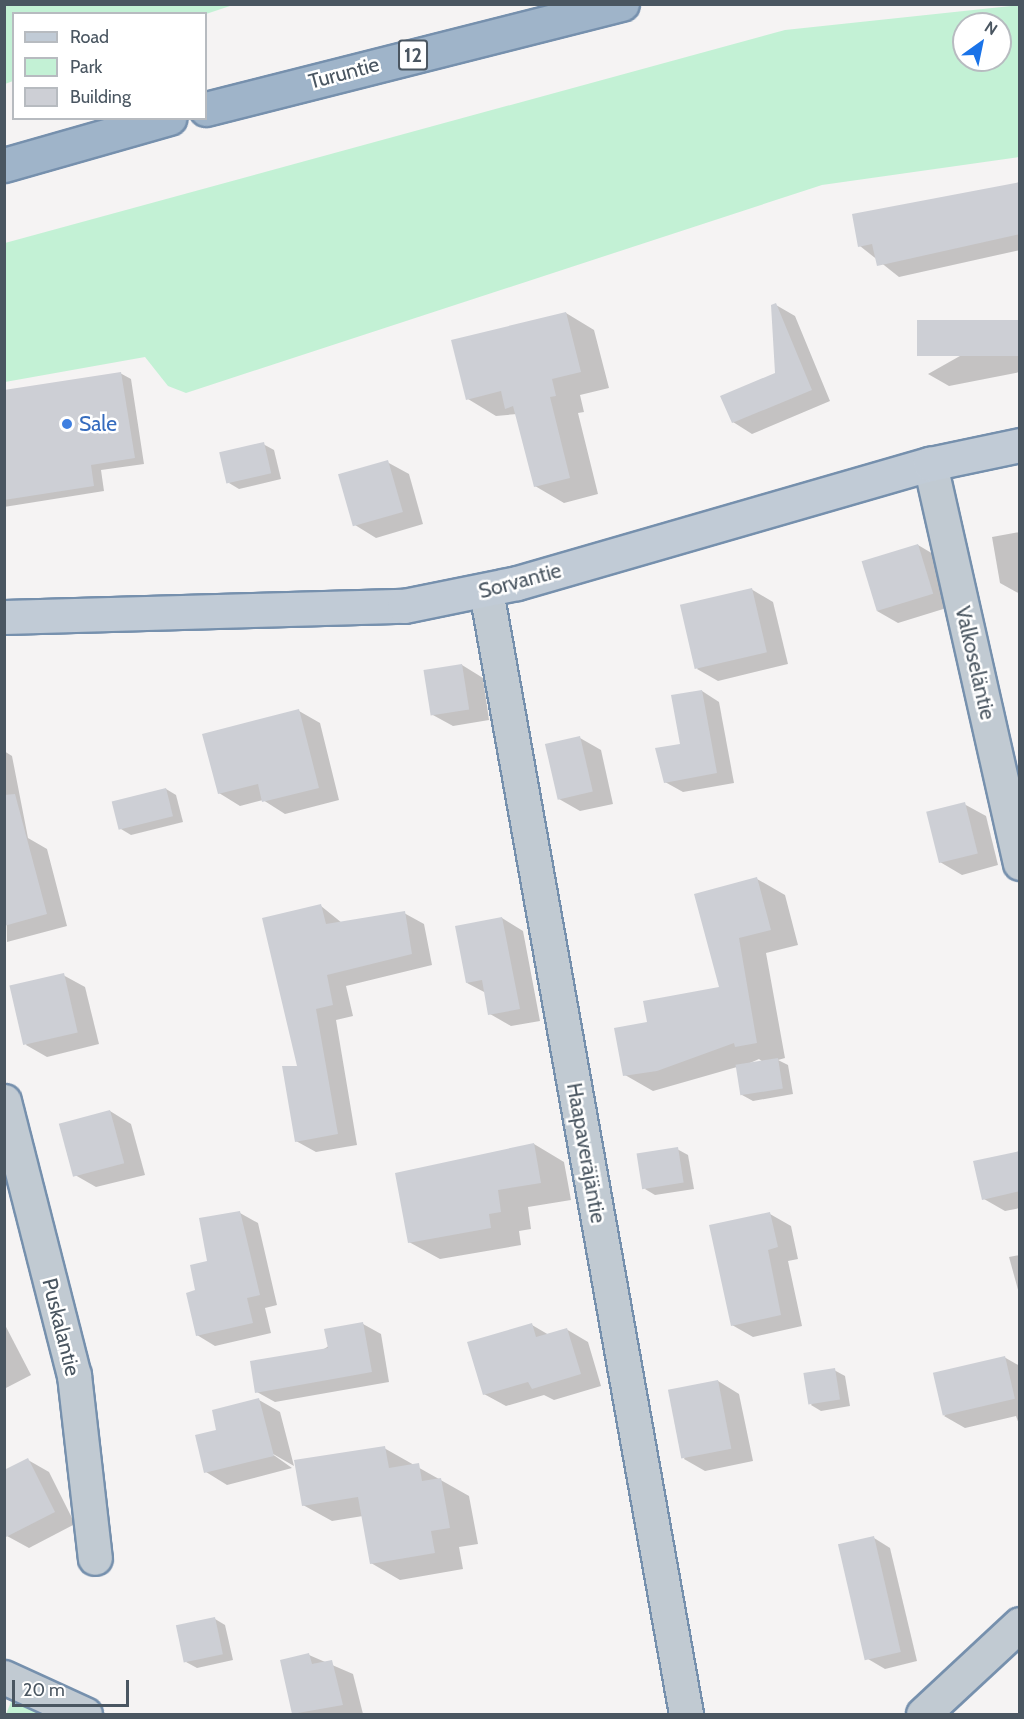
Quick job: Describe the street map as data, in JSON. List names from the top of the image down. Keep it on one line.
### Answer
{"streets":{"highway":["12","Turuntie"],"main road":["Sorvantie"],"street":["Valkoseläntie","Haapaveräjäntie","Puskalantie"]},"crossings":[["Sorvantie","Valkoseläntie"],["Sorvantie","Haapaveräjäntie"]],"places":["Sale"],"legend":["Road","Park","Building"],"scale_bar":"20 m","north":"top right"}
